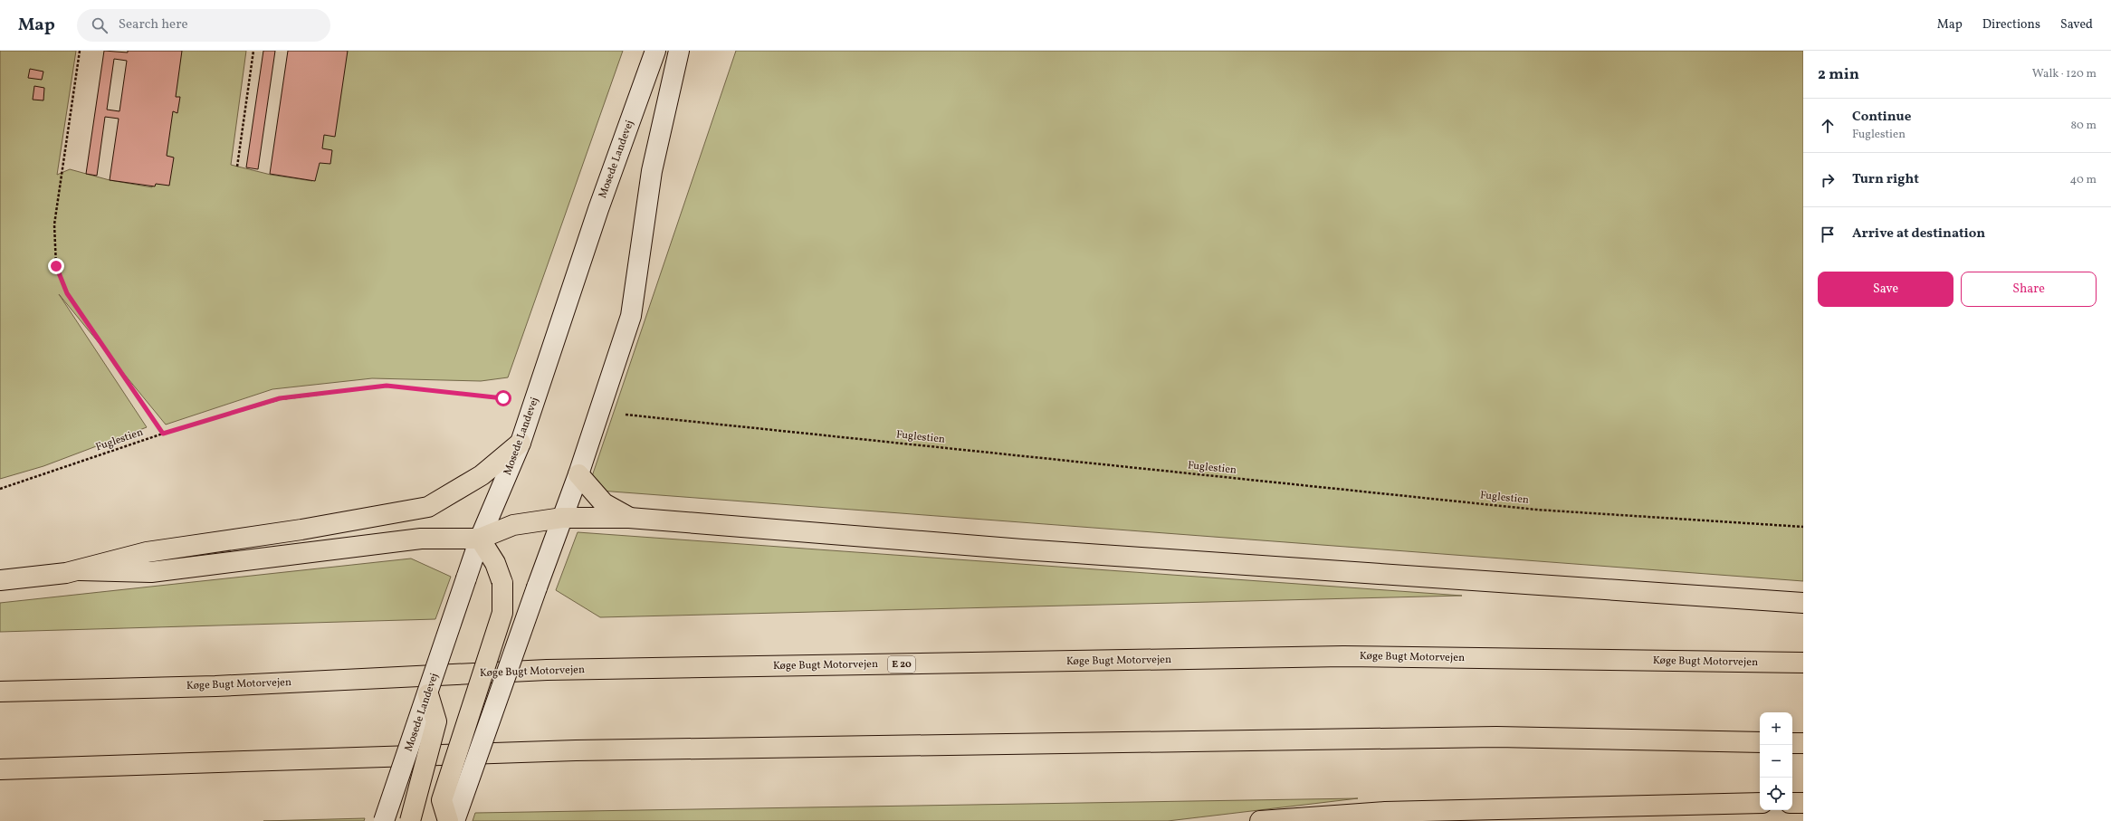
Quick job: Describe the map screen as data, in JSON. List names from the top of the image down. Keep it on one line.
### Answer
{"streets":{"highway":["Køge Bugt Motorvejen","E 20"],"main road":["Mosede Landevej"],"path":["Fuglestien"]},"page":{"header":"Map","search":"Search here","nav":["Map","Directions","Saved"],"heading":["2 min","Walk · 120 m"],"list":[["Continue","Fuglestien","80 m"],["Turn right","40 m"],"Arrive at destination"],"buttons":["Save","Share"],"map_buttons":["+","−"]}}
